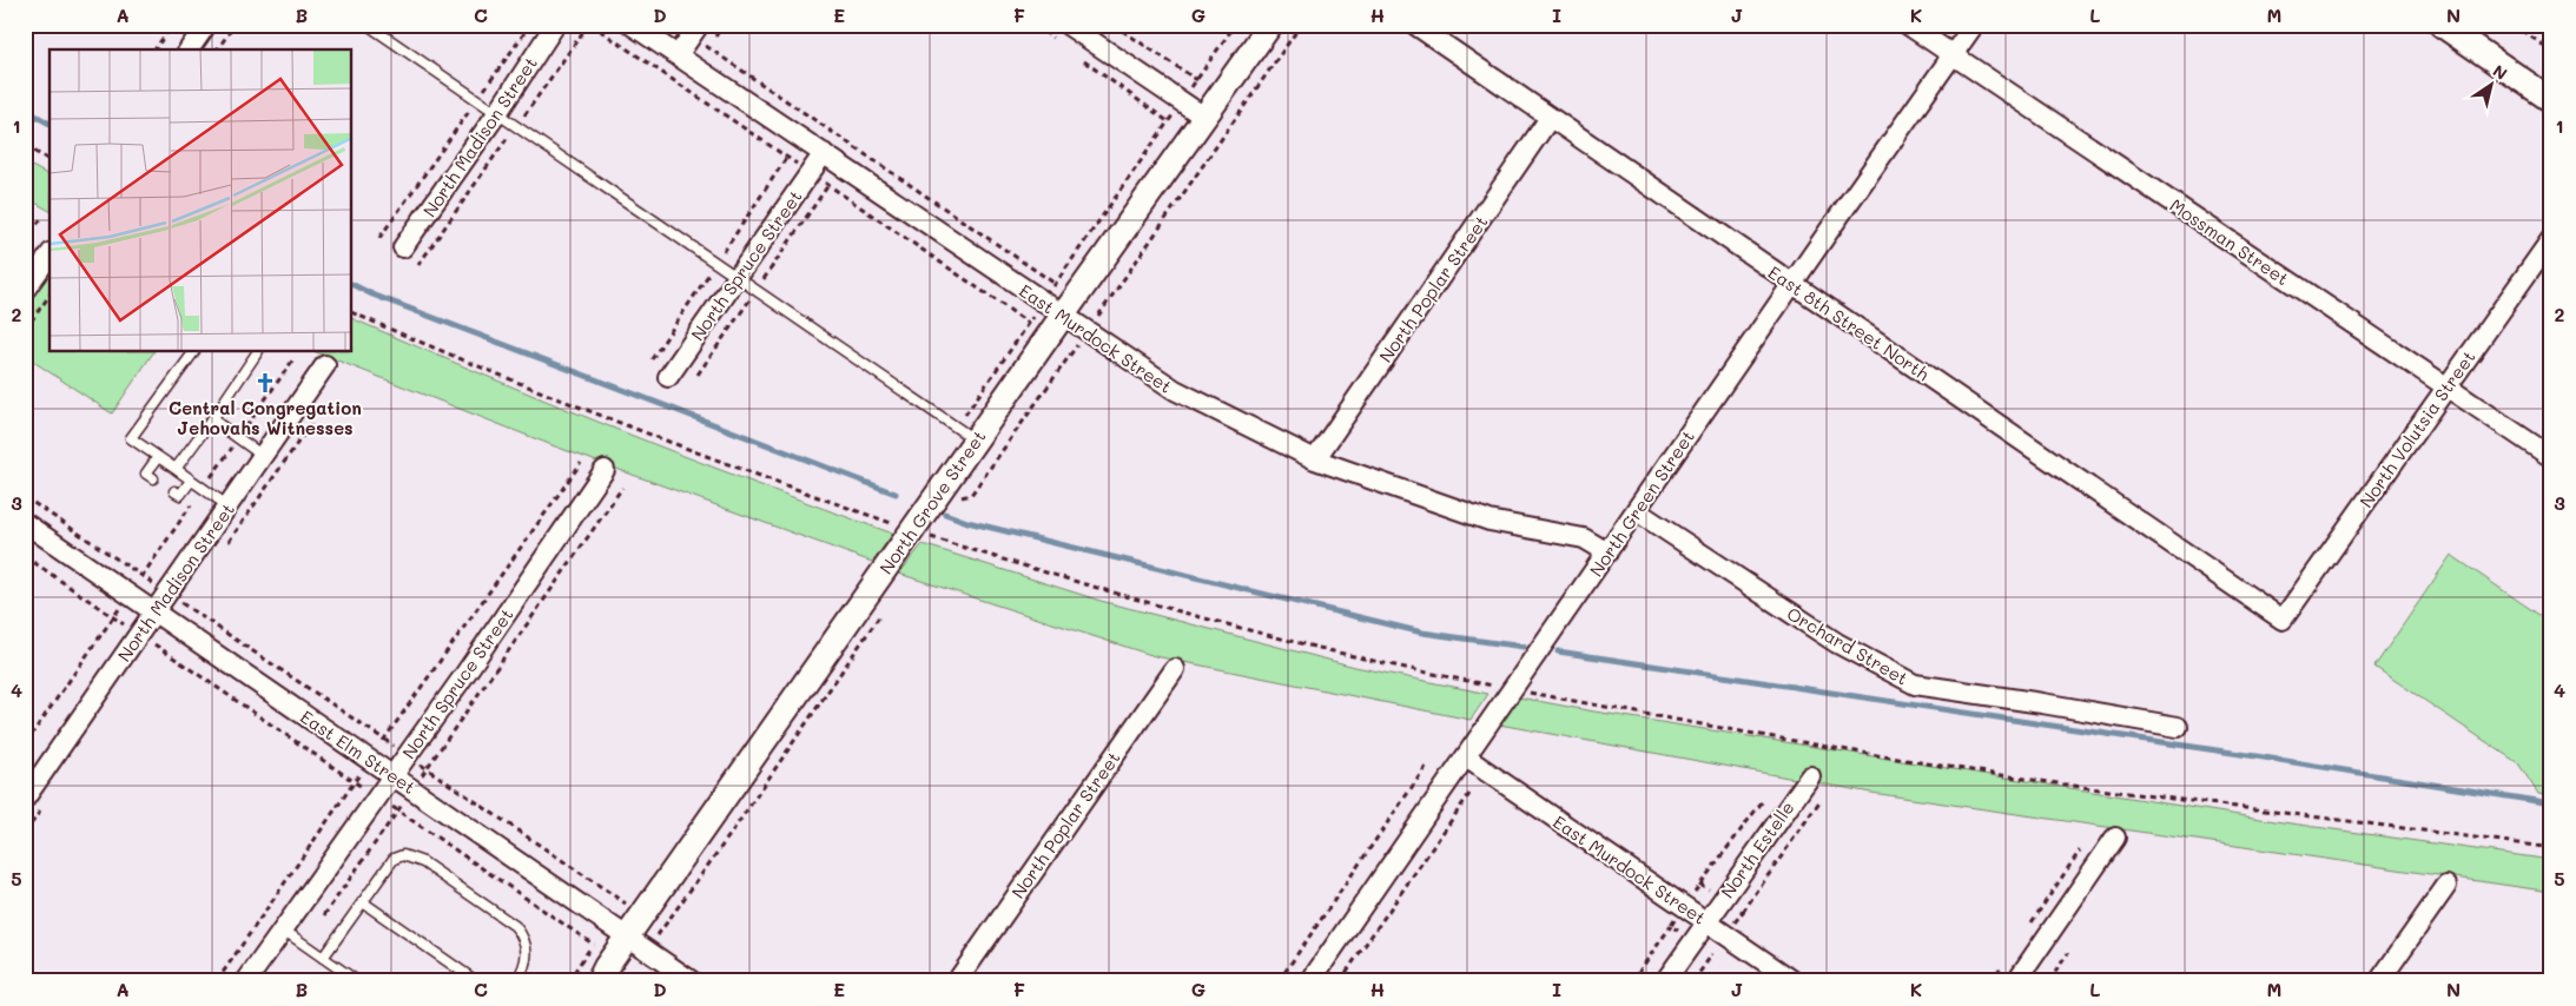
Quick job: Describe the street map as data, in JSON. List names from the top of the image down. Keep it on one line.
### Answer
{"streets":{"street":["North Madison Street","Mossman Street","North Spruce Street","North Poplar Street","East 8th Street North","East Murdock Street","North Volutsia Street","North Grove Street","North Green Street","Orchard Street","East Elm Street","North Estelle"]},"crossings":[["North Madison Street","East Elm Street"],["Mossman Street","North Volutsia Street"],["Mossman Street","North Green Street"],["North Spruce Street","East Murdock Street"],["North Spruce Street","East Elm Street"],["North Poplar Street","East 8th Street North"],["North Poplar Street","East Murdock Street"],["East 8th Street North","North Volutsia Street"],["East 8th Street North","North Green Street"],["East Murdock Street","North Grove Street"],["East Murdock Street","North Green Street"],["East Murdock Street","North Estelle"],["North Grove Street","East Elm Street"],["North Green Street","Orchard Street"]],"places":{"church":["Central Congregation Jehovahs Witnesses"]},"north":"top right","grid":{"columns":["A","B","C","D","E","F","G","H","I","J","K","L","M","N"],"rows":["1","2","3","4","5"]}}
